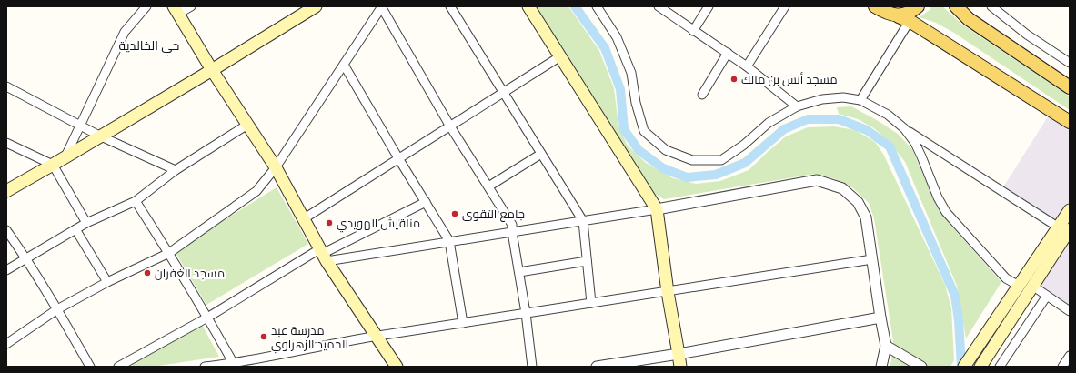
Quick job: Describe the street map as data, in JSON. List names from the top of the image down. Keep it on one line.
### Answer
{"districts":["حي الخالدية"],"places":["مسجد أنس بن مالك","جامع التقوى","مناقيش الهويدي","مسجد الغفران","مدرسة عبد الحميد الزهراوي"]}
